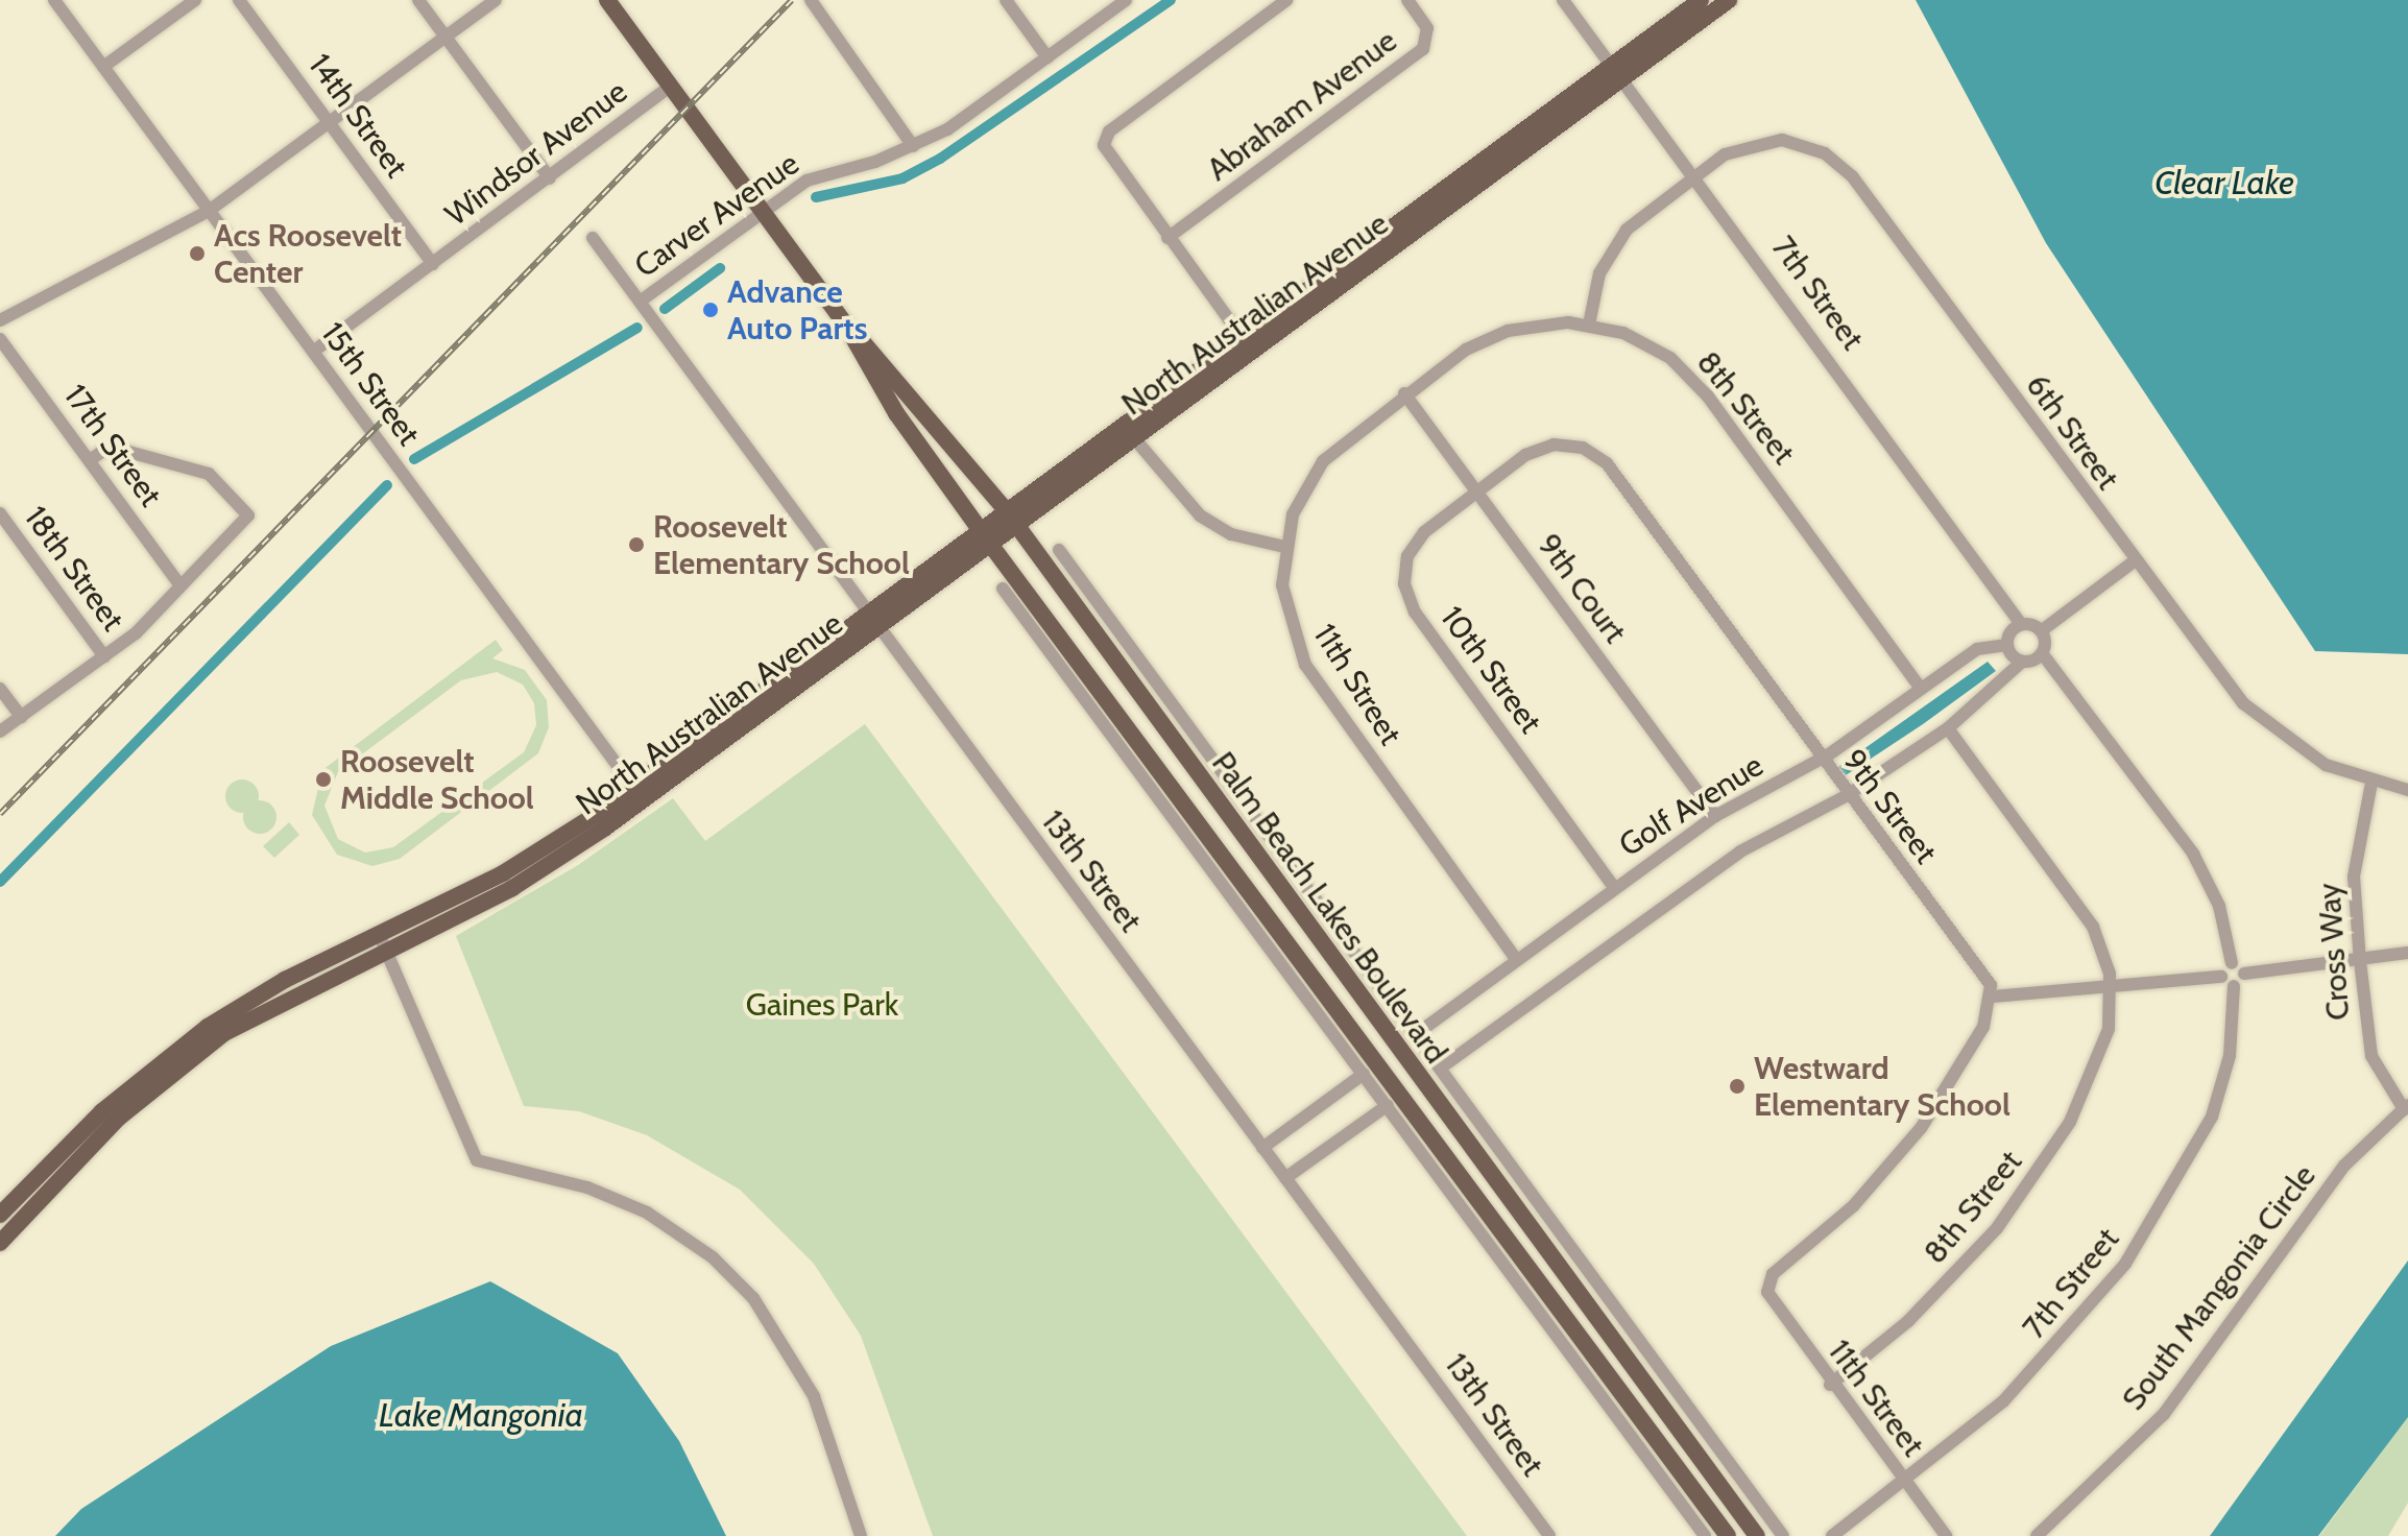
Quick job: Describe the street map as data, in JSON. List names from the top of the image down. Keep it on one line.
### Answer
{"streets":{"main road":["North Australian Avenue","Palm Beach Lakes Boulevard"],"street":["Abraham Avenue","14th Street","Windsor Avenue","Carver Avenue","7th Street","15th Street","8th Street","6th Street","17th Street","18th Street","9th Court","10th Street","11th Street","Golf Avenue","9th Street","13th Street","Cross Way","South Mangonia Circle"]},"crossings":[["14th Street","Windsor Avenue"],["Windsor Avenue","15th Street"],["Windsor Avenue","Palm Beach Lakes Boulevard"],["Carver Avenue","13th Street"],["Carver Avenue","Palm Beach Lakes Boulevard"],["7th Street","North Australian Avenue"],["7th Street","6th Street"],["7th Street","11th Street"],["7th Street","Golf Avenue"],["North Australian Avenue","15th Street"],["North Australian Avenue","13th Street"],["North Australian Avenue","Palm Beach Lakes Boulevard"],["8th Street","6th Street"],["8th Street","9th Court"],["8th Street","11th Street"],["8th Street","Golf Avenue"],["6th Street","Cross Way"],["9th Court","10th Street"],["9th Court","11th Street"],["9th Court","Golf Avenue"],["9th Court","9th Street"],["10th Street","Golf Avenue"],["10th Street","9th Street"],["11th Street","Golf Avenue"],["11th Street","9th Street"],["Golf Avenue","9th Street"],["Cross Way","South Mangonia Circle"]],"water":["Clear Lake","Lake Mangonia"],"parks":["Gaines Park"],"places":["Acs Roosevelt Center","Advance Auto Parts","Roosevelt Elementary School","Roosevelt Middle School","Westward Elementary School"]}
